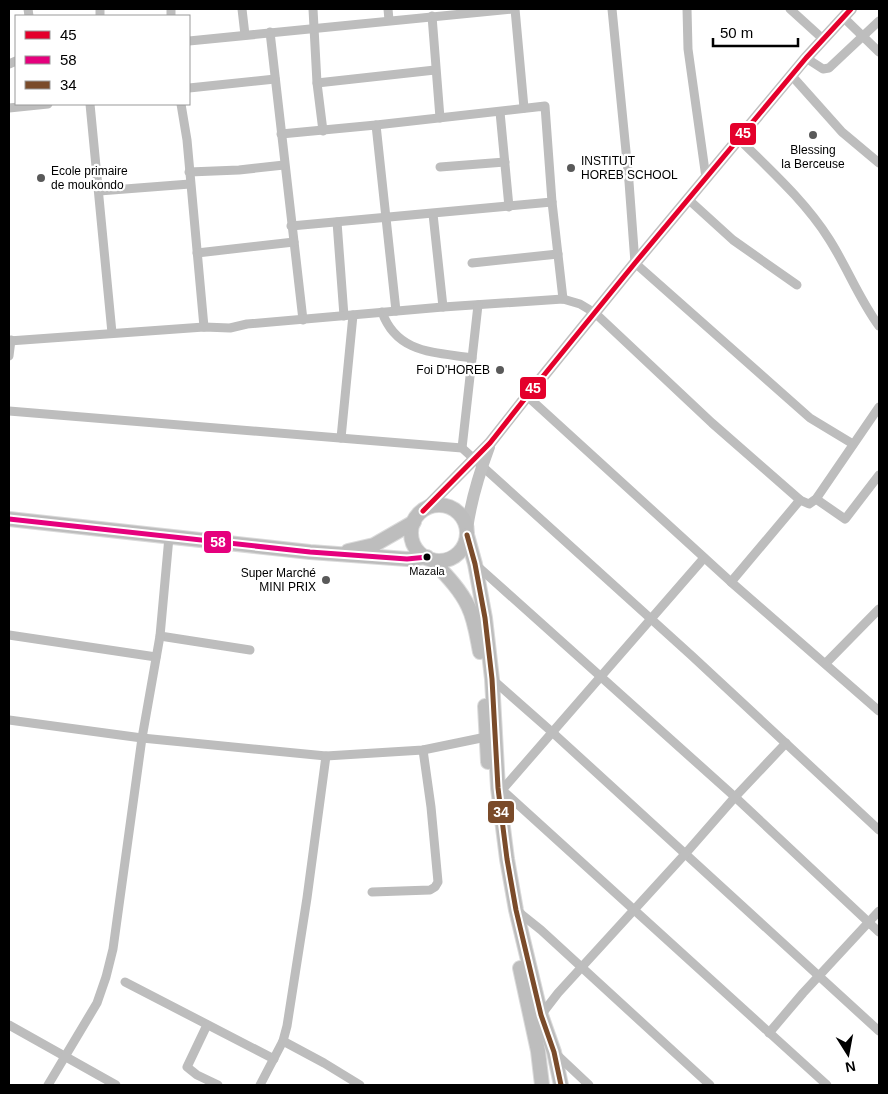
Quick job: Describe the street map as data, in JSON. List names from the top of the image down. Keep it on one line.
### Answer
{"places":["Blessing la Berceuse","INSTITUT HOREB SCHOOL","Ecole primaire de moukondo","Foi D'HOREB","Mazala","Super Marché MINI PRIX"],"lines":["transit line 45","transit line 58","transit line 34"],"legend":["45","58","34"],"scale_bar":"50 m","north":"bottom"}
